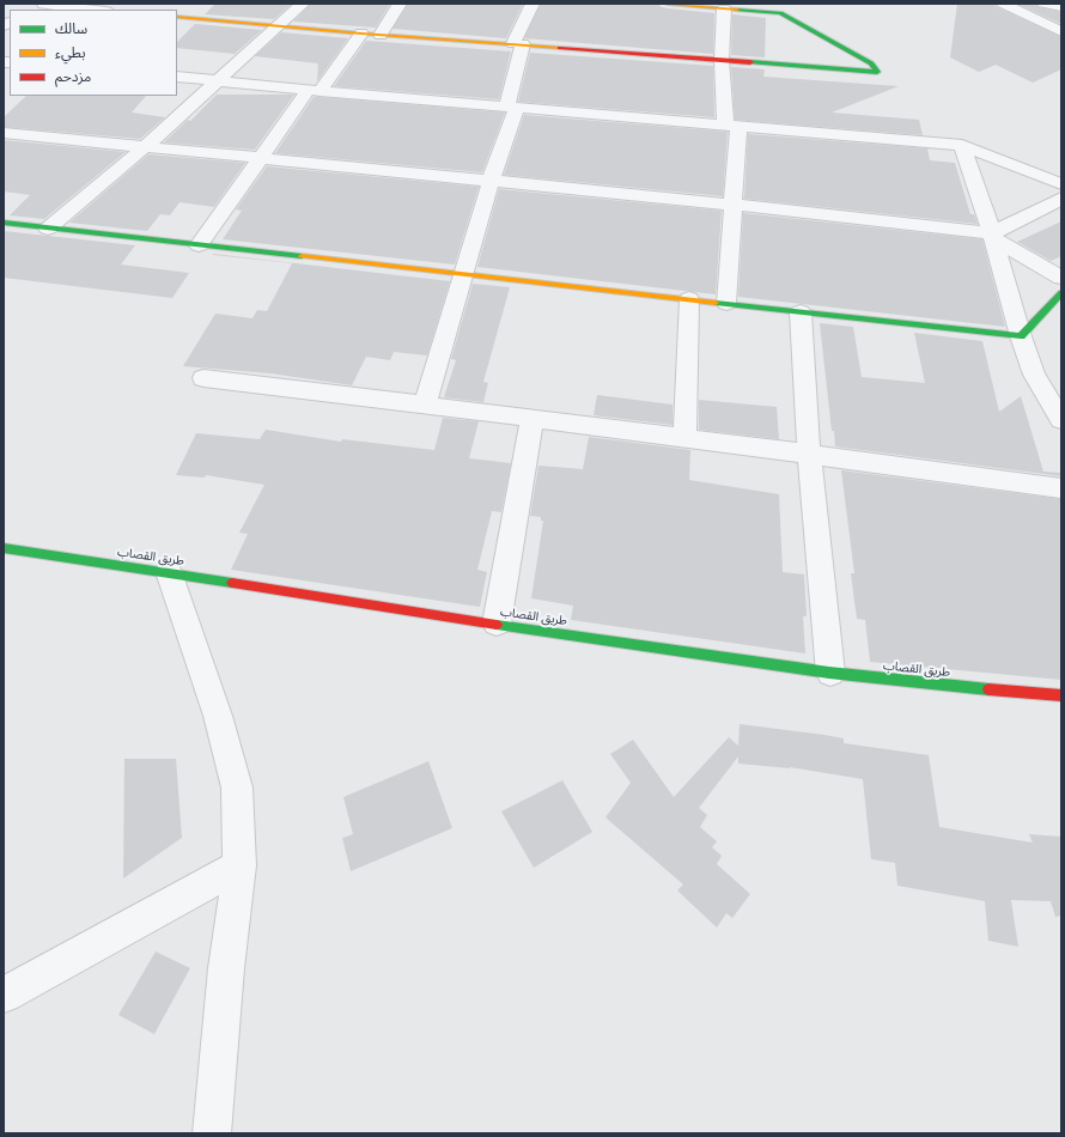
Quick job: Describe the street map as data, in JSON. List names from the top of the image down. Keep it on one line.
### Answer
{"streets":{"street":["طريق القصاب"]},"legend":["سالك","بطيء","مزدحم"]}
